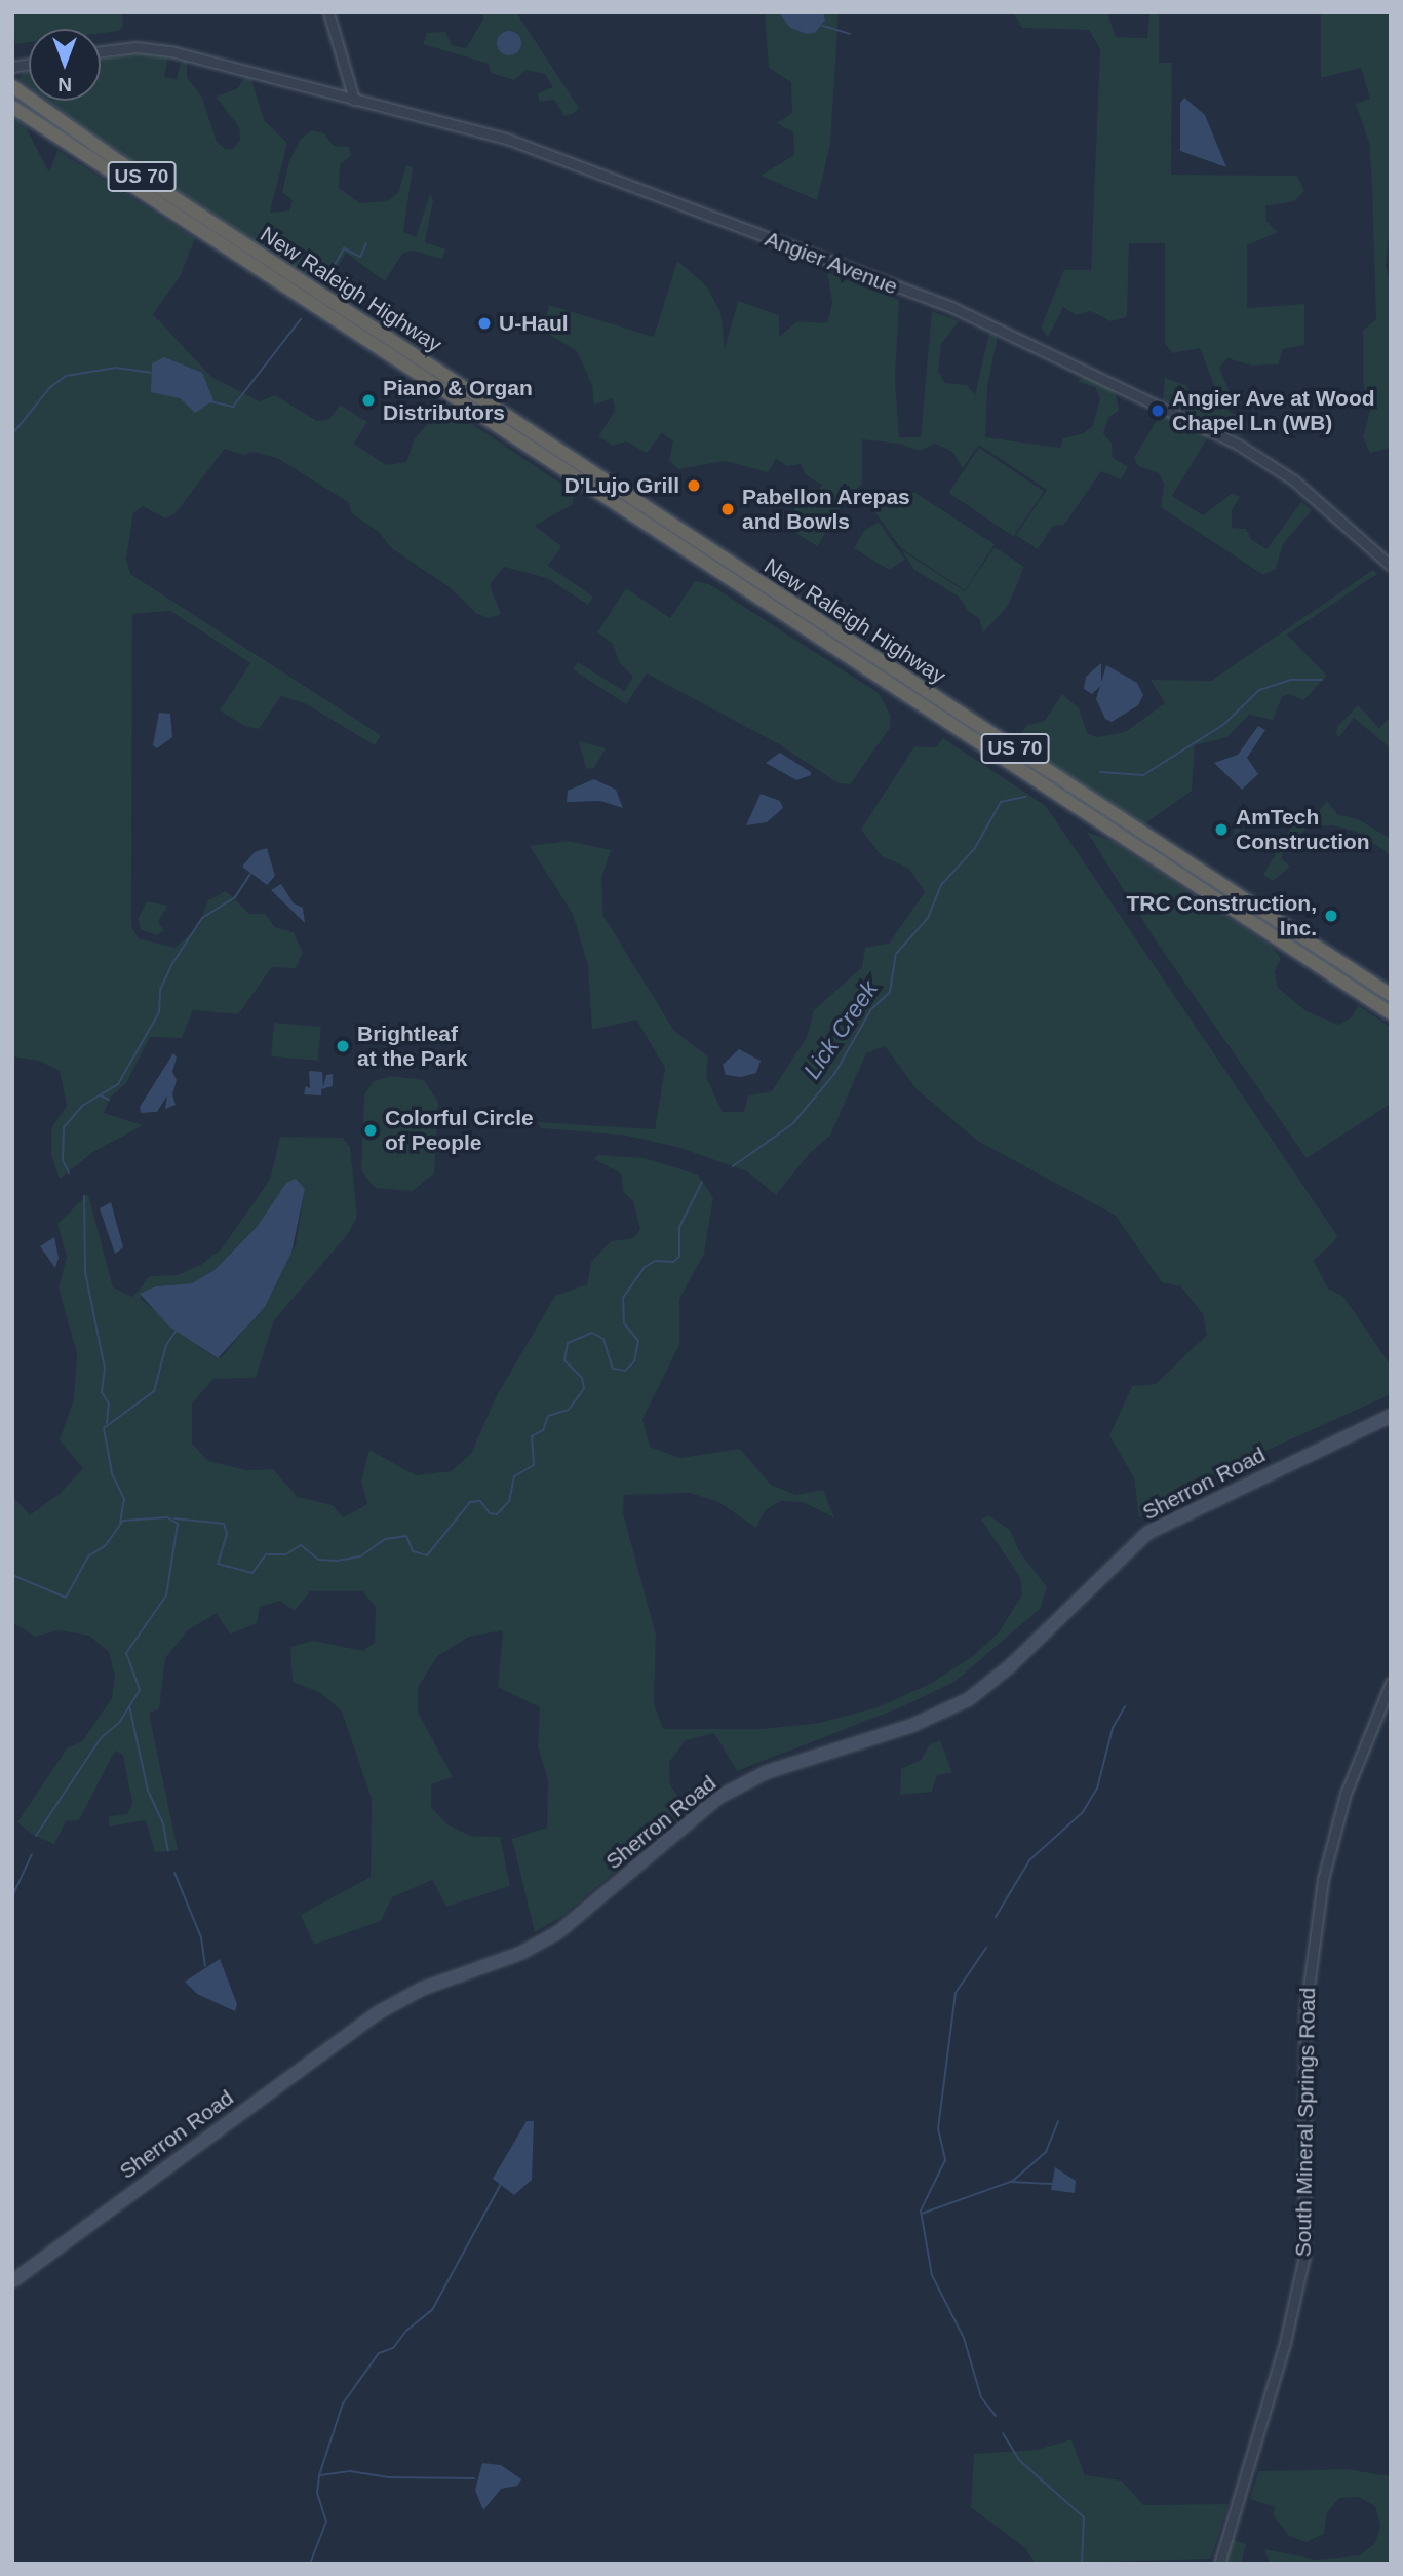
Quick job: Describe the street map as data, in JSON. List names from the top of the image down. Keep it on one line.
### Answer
{"streets":{"highway":["US 70","New Raleigh Highway"],"main road":["Sherron Road"],"street":["Angier Avenue","South Mineral Springs Road"]},"water":["Lick Creek"],"places":["U-Haul","Piano & Organ Distributors","Angier Ave at Wood Chapel Ln (WB)","D'Lujo Grill","Pabellon Arepas and Bowls","AmTech Construction","TRC Construction, Inc.","Brightleaf at the Park","Colorful Circle of People"],"north":"bottom"}
